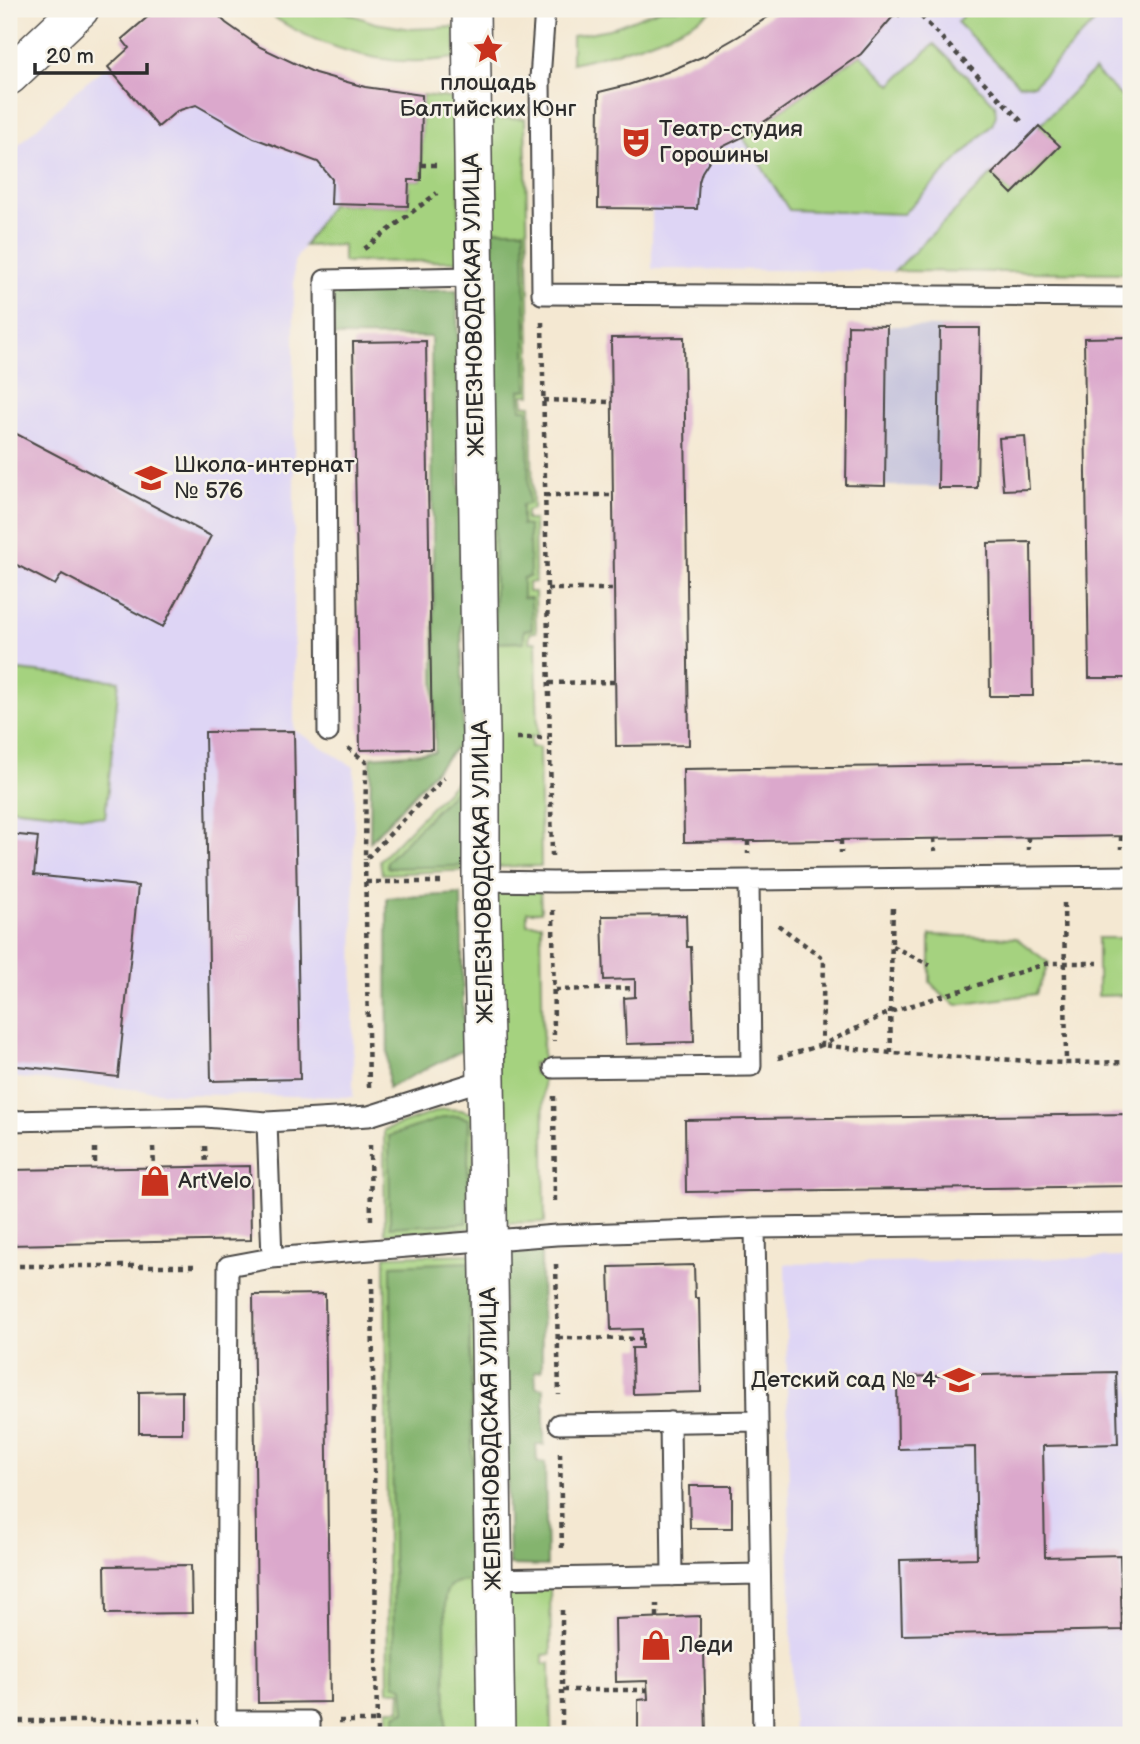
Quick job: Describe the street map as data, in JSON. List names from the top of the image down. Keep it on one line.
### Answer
{"streets":{"street":["ЖЕЛЕЗНОВОДСКАЯ УЛИЦА"]},"places":{"place":["площадь Балтийских Юнг"],"theatre":["Театр-студия Горошины"],"school or university":["Школа-интернат № 576","Детский сад № 4"],"shop":["ArtVelo","Леди"]},"scale_bar":"20 m"}
